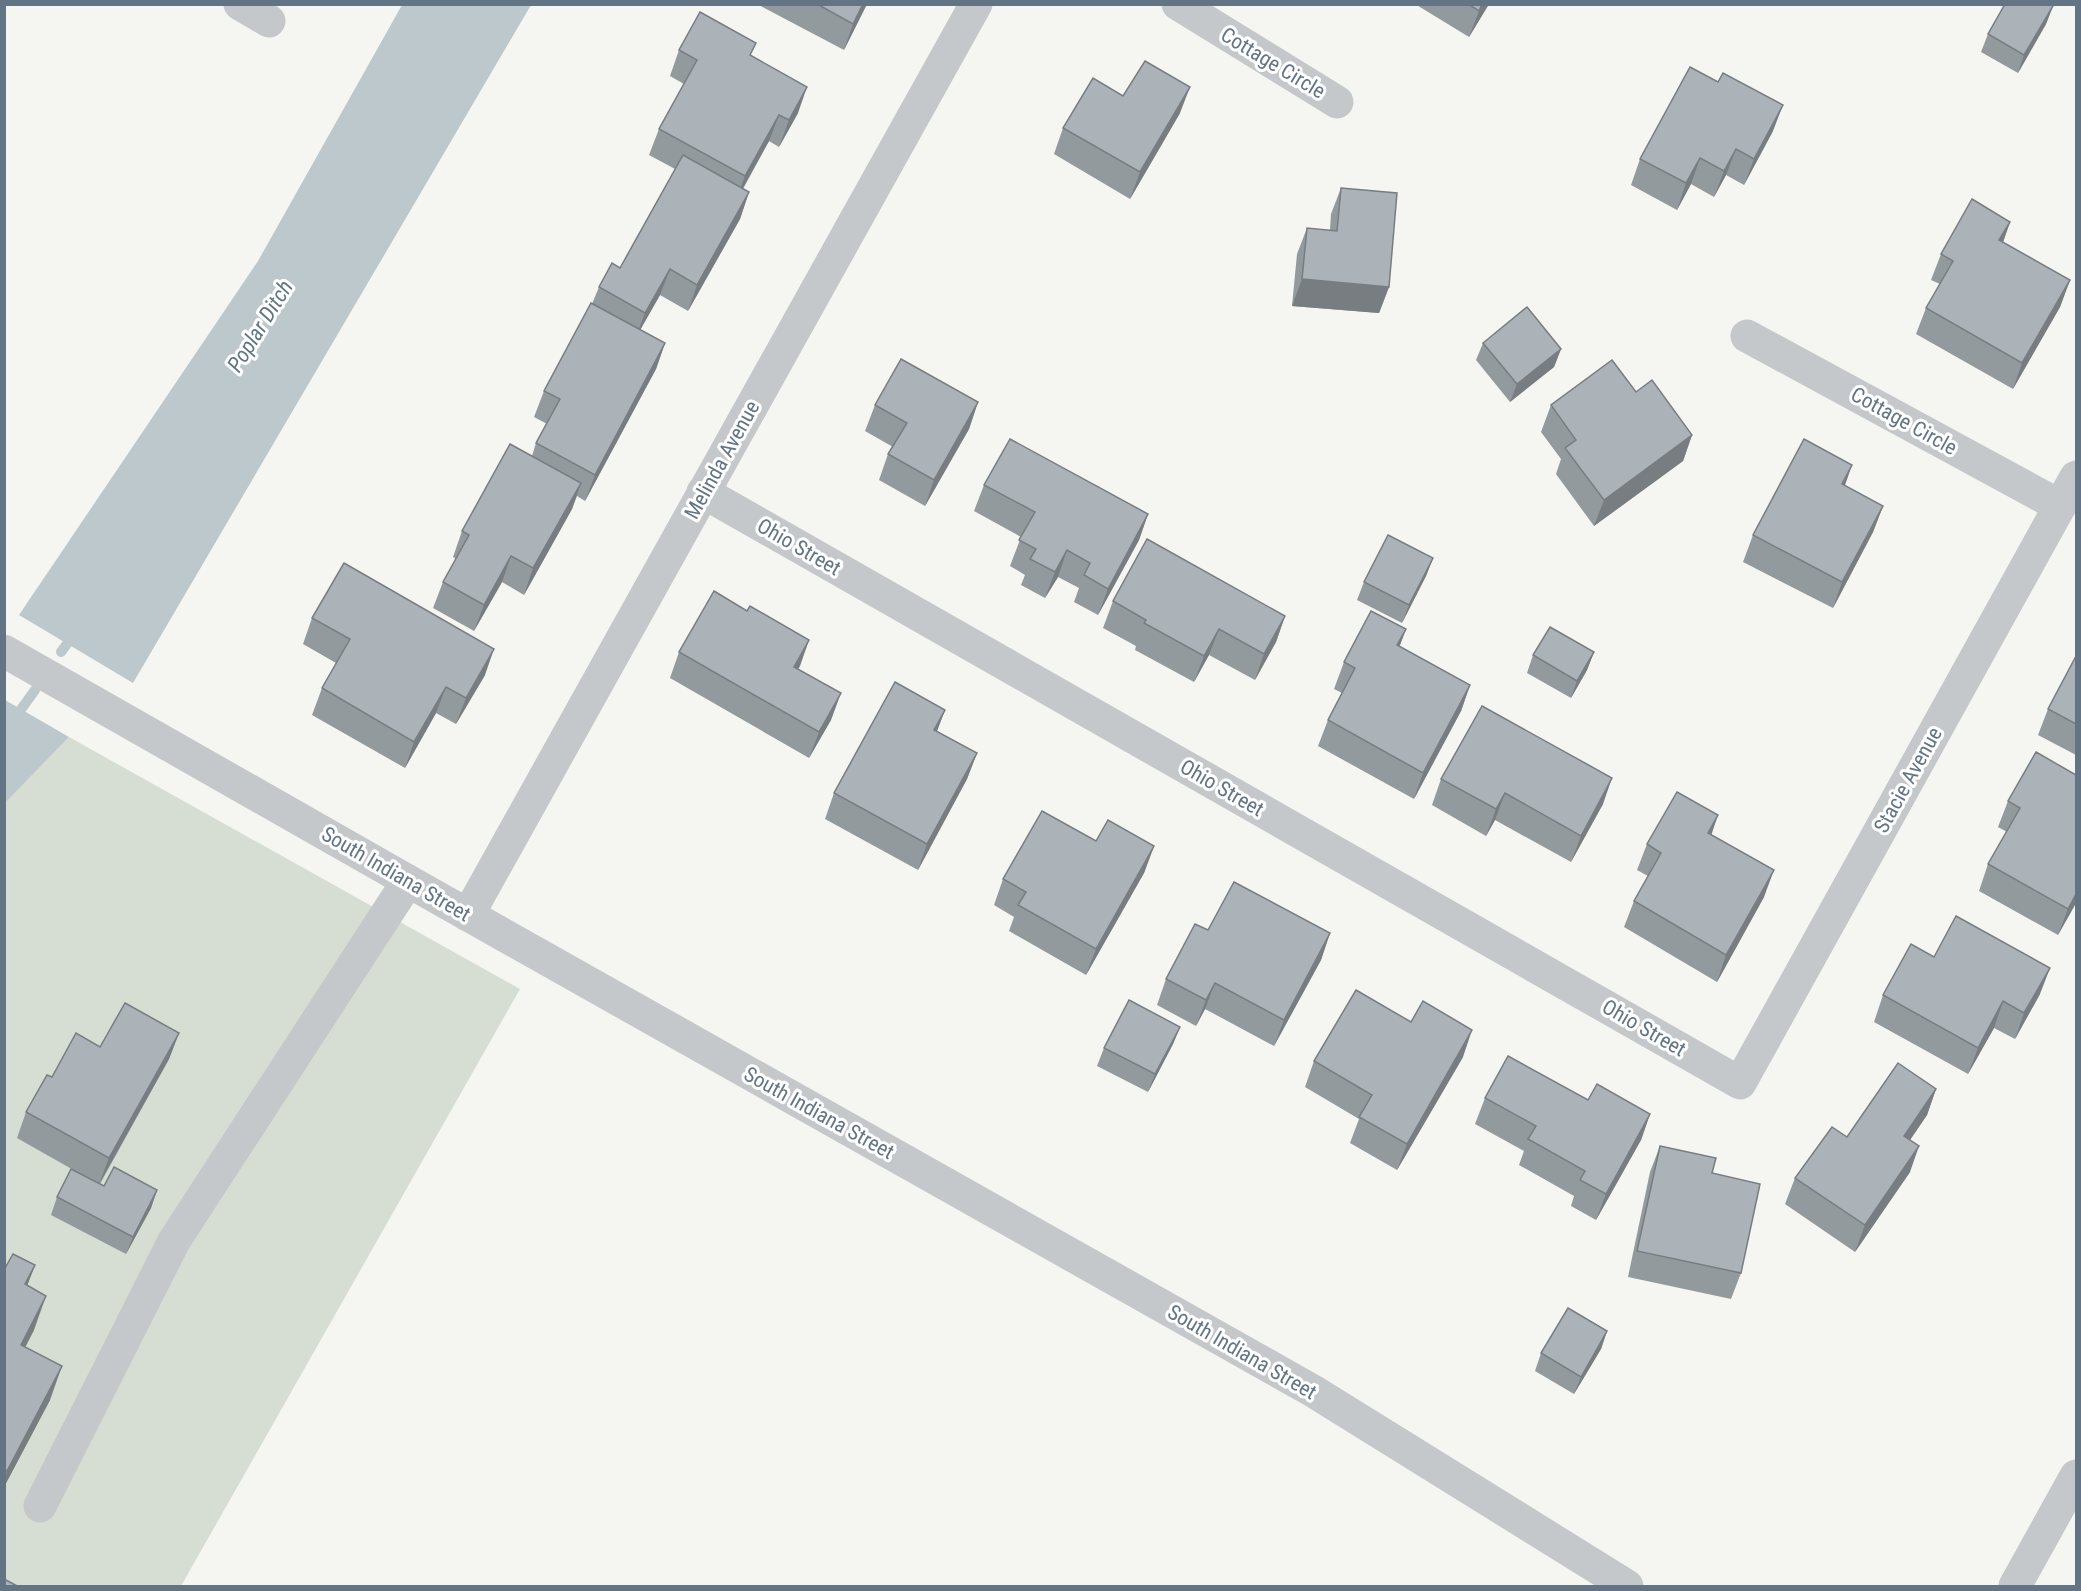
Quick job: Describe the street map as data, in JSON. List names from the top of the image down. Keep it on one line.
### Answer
{"streets":{"street":["Cottage Circle","Melinda Avenue","Ohio Street","Stacie Avenue","South Indiana Street"]},"crossings":[["Cottage Circle","Stacie Avenue"],["Melinda Avenue","Ohio Street"],["Melinda Avenue","South Indiana Street"],["Ohio Street","Stacie Avenue"]],"water":["Poplar Ditch"]}
